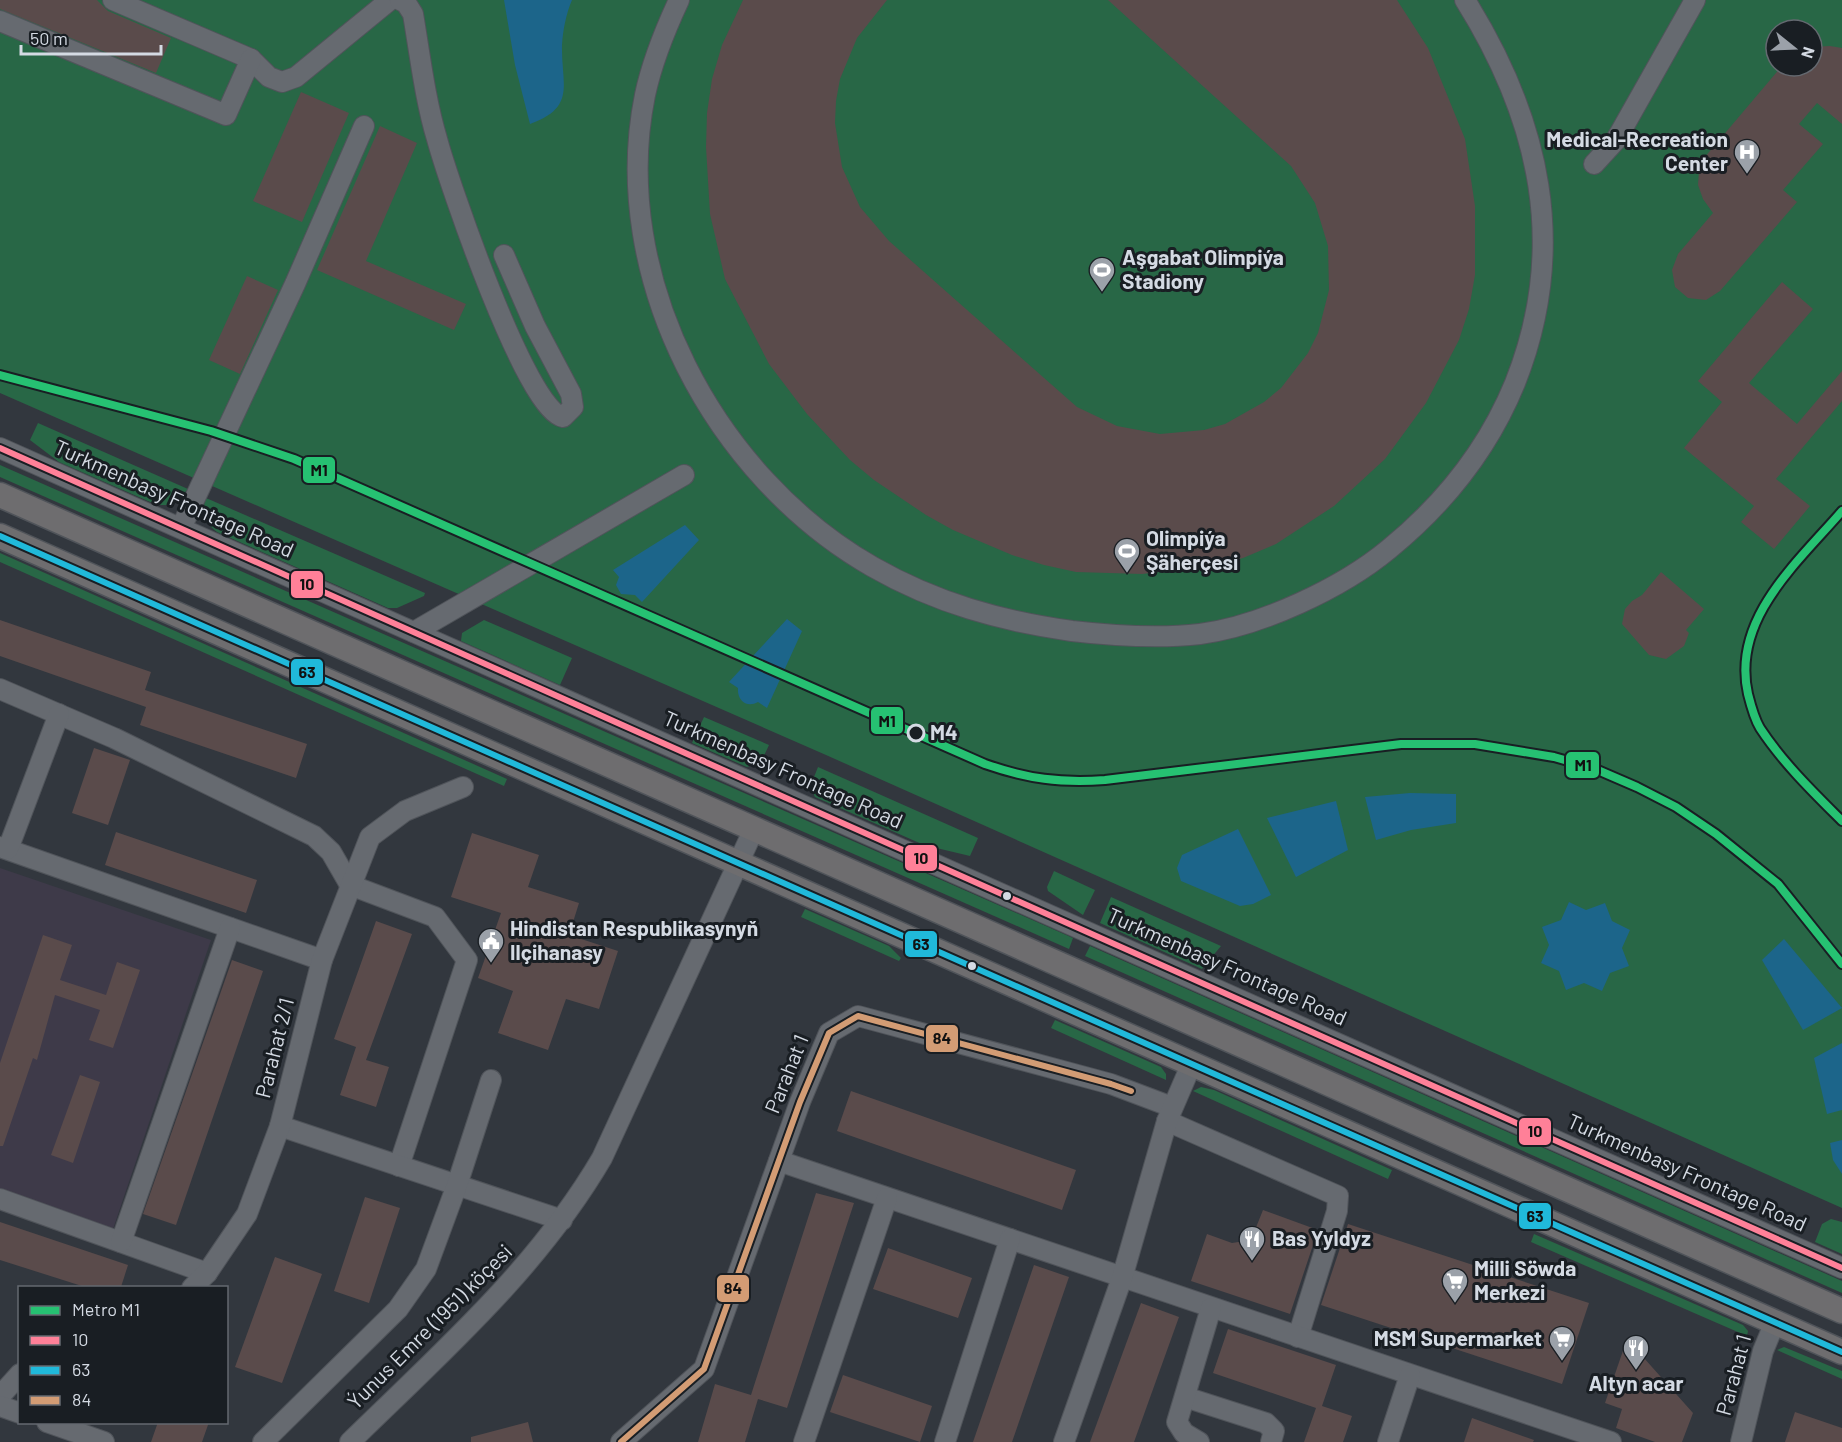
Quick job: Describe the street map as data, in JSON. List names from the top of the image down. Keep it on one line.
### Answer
{"streets":{"street":["Turkmenbasy Frontage Road","Parahat 2/1","Parahat 1","Ýunus Emre (1951) köçesi"]},"crossings":[["Parahat 2/1","Ýunus Emre (1951) köçesi"]],"places":{"hospital":["Medical-Recreation Center"],"sports":["Aşgabat Olimpiýa Stadiony","Olimpiýa Şäherçesi"],"other":["M4"],"public building":["Hindistan Respublikasynyň Ilçihanasy"],"restaurant":["Bas Yyldyz","Altyn acar"],"supermarket":["Milli Söwda Merkezi","MSM Supermarket"]},"lines":["metro line M1","transit line 10","transit line 63","transit line 84"],"legend":["Metro M1","10","63","84"],"scale_bar":"50 m","north":"right"}
